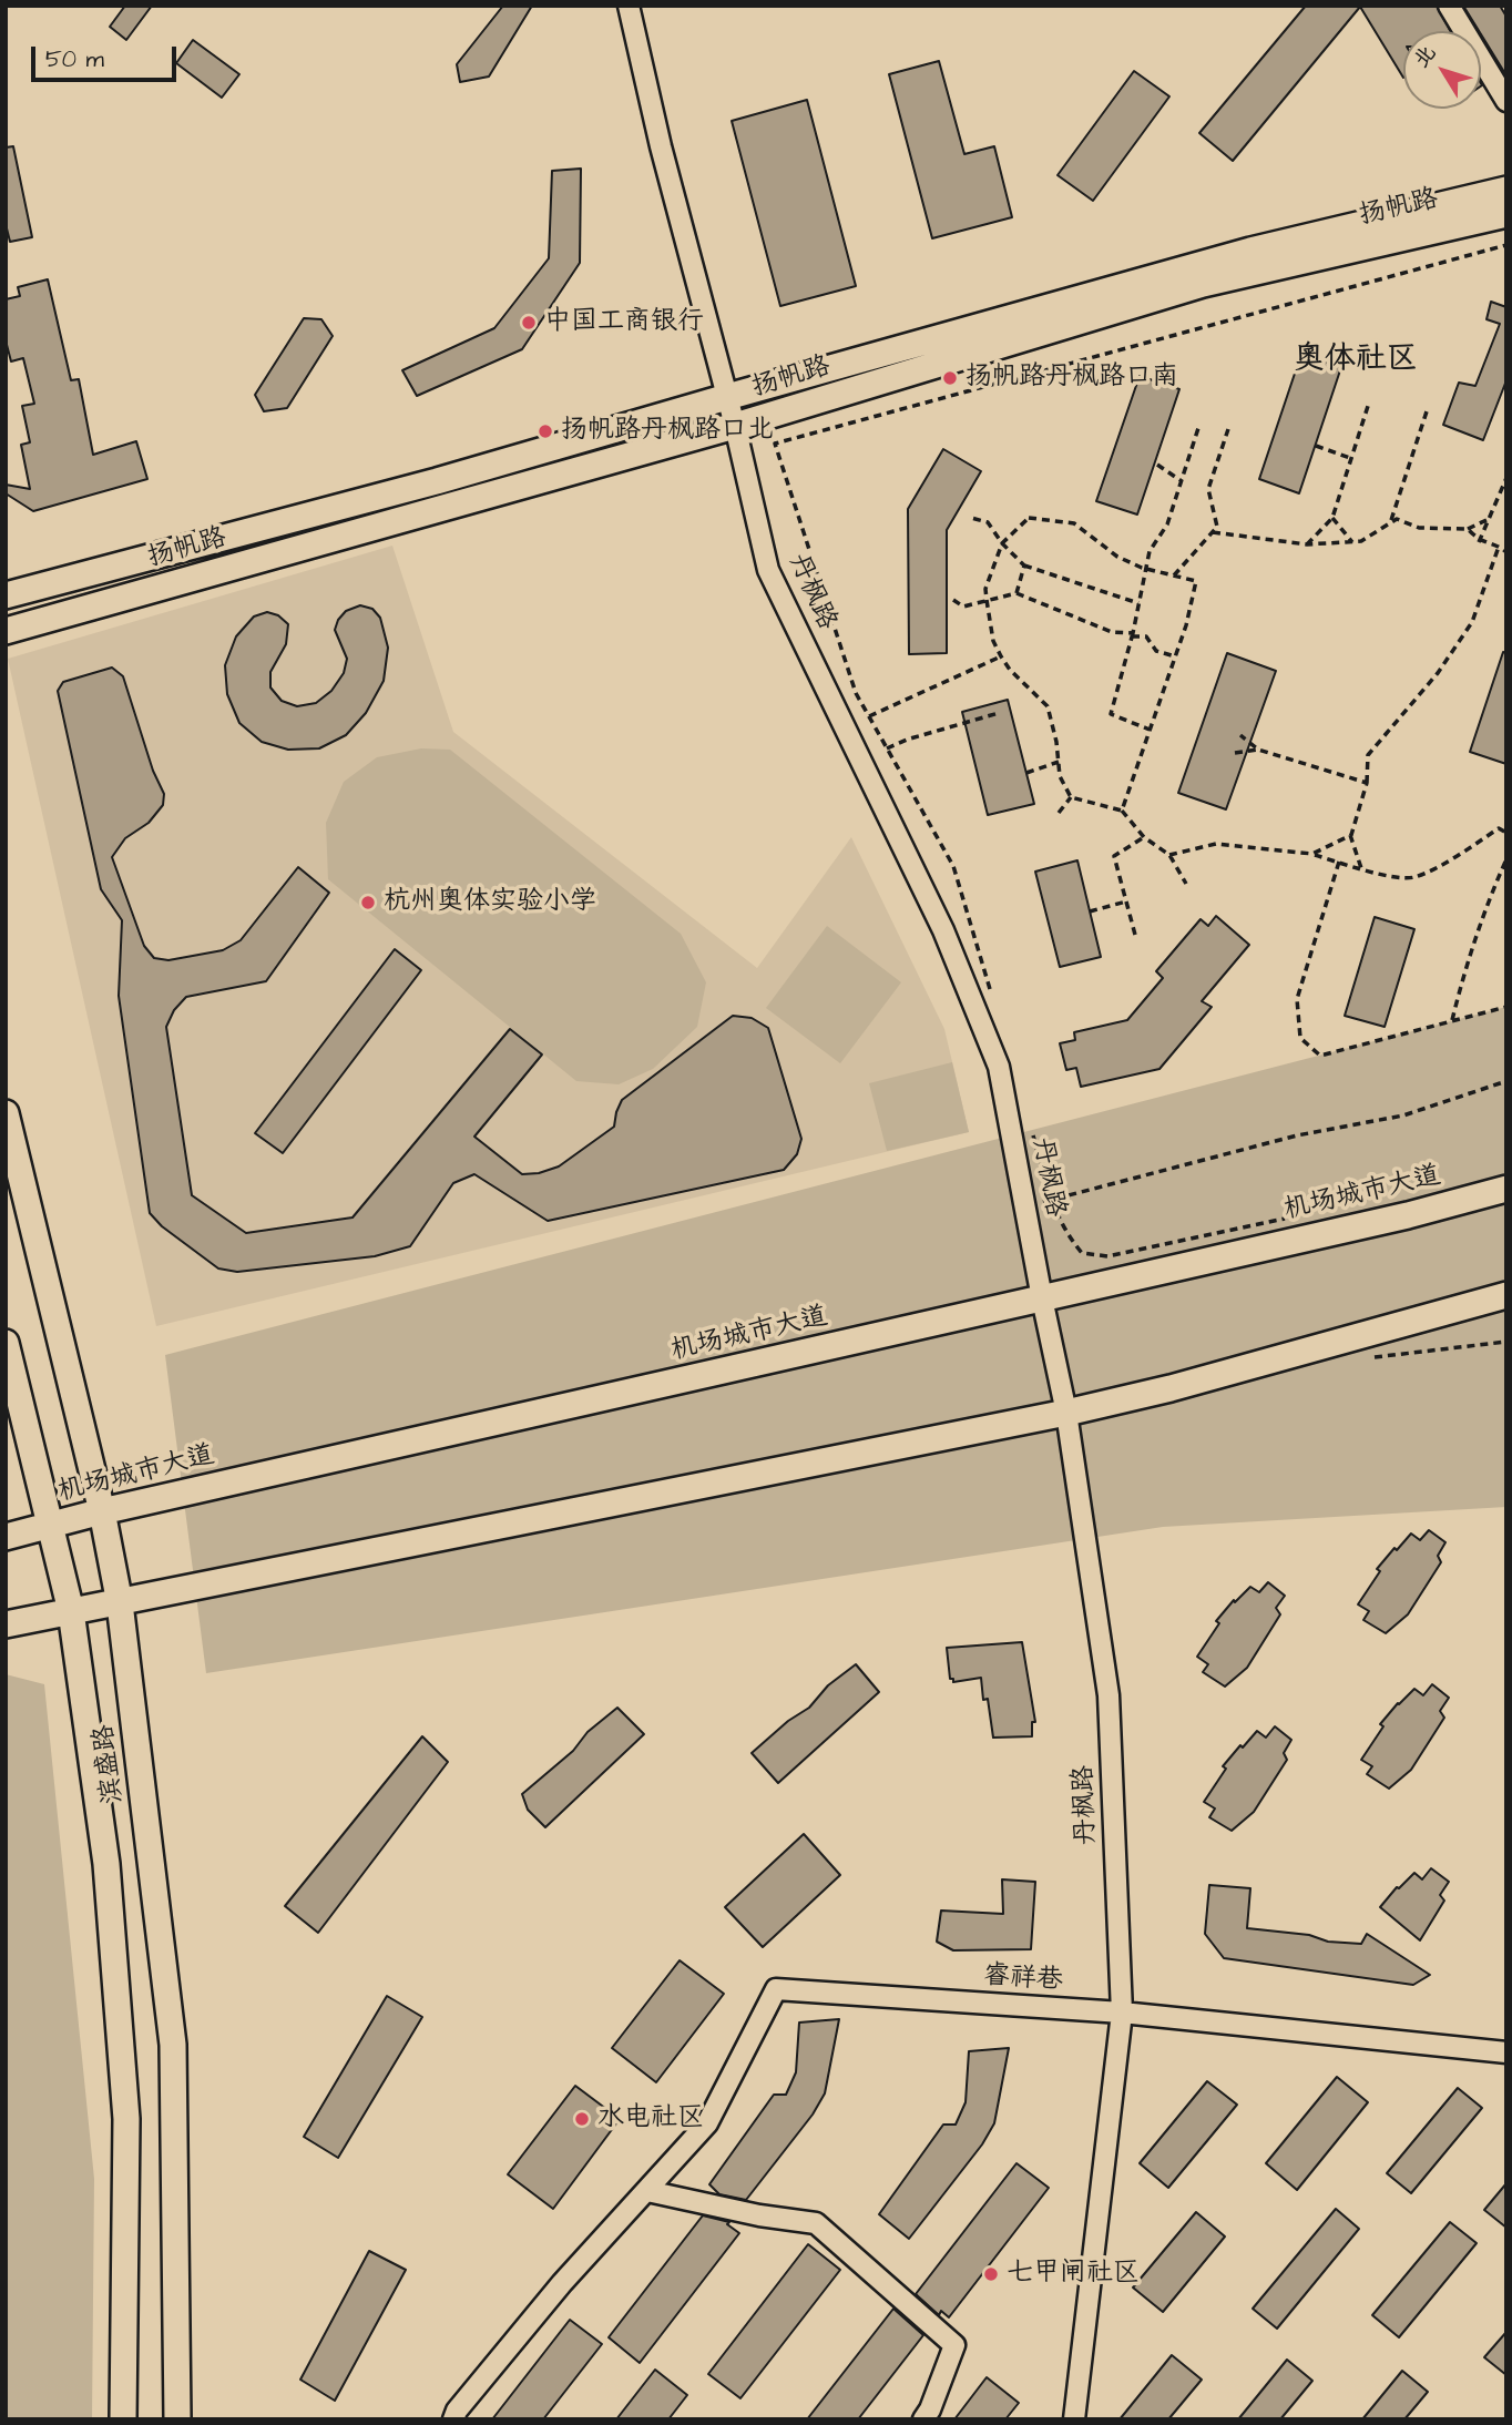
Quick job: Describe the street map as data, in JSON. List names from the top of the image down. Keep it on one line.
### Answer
{"streets":{"main road":["扬帆路","机场城市大道","滨盛路"],"street":["丹枫路","睿祥巷"]},"crossings":[["扬帆路","丹枫路"],["丹枫路","机场城市大道"],["丹枫路","睿祥巷"],["机场城市大道","滨盛路"]],"districts":["奥体社区"],"places":["中国工商银行","扬帆路丹枫路口南","扬帆路丹枫路口北","杭州奥体实验小学","水电社区","七甲闸社区"],"scale_bar":"50 m","north":"top left"}
